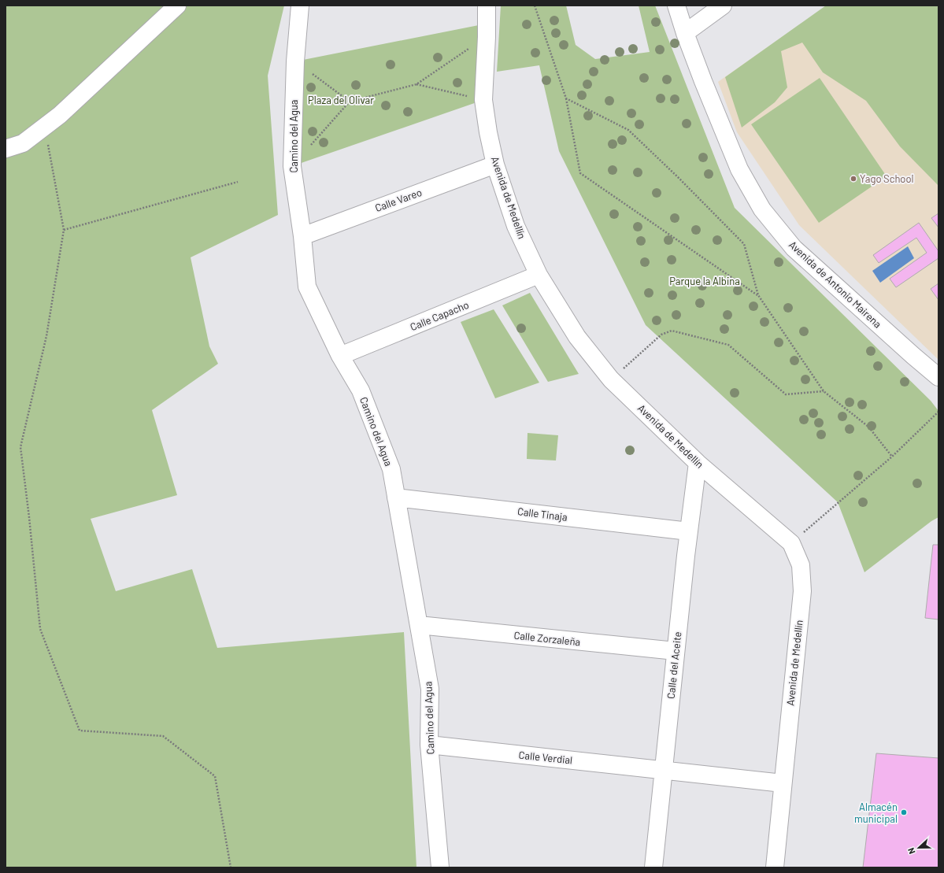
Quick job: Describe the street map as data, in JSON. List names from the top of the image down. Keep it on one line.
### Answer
{"streets":{"street":["Camino del Agua","Avenida de Medellín","Calle Vareo","Avenida de Antonio Mairena","Calle Capacho","Calle Tinaja","Calle Zorzaleña","Calle del Aceite","Calle Verdial"]},"crossings":[["Camino del Agua","Calle Vareo"],["Camino del Agua","Calle Capacho"],["Camino del Agua","Calle Tinaja"],["Camino del Agua","Calle Zorzaleña"],["Camino del Agua","Calle Verdial"],["Avenida de Medellín","Calle Vareo"],["Avenida de Medellín","Calle Capacho"],["Avenida de Medellín","Calle del Aceite"],["Avenida de Medellín","Calle Verdial"],["Calle Tinaja","Calle del Aceite"],["Calle Zorzaleña","Calle del Aceite"],["Calle del Aceite","Calle Verdial"]],"parks":["Plaza del Olivar","Parque la Albina"],"places":["Yago School","Almacén municipal"],"north":"left"}
